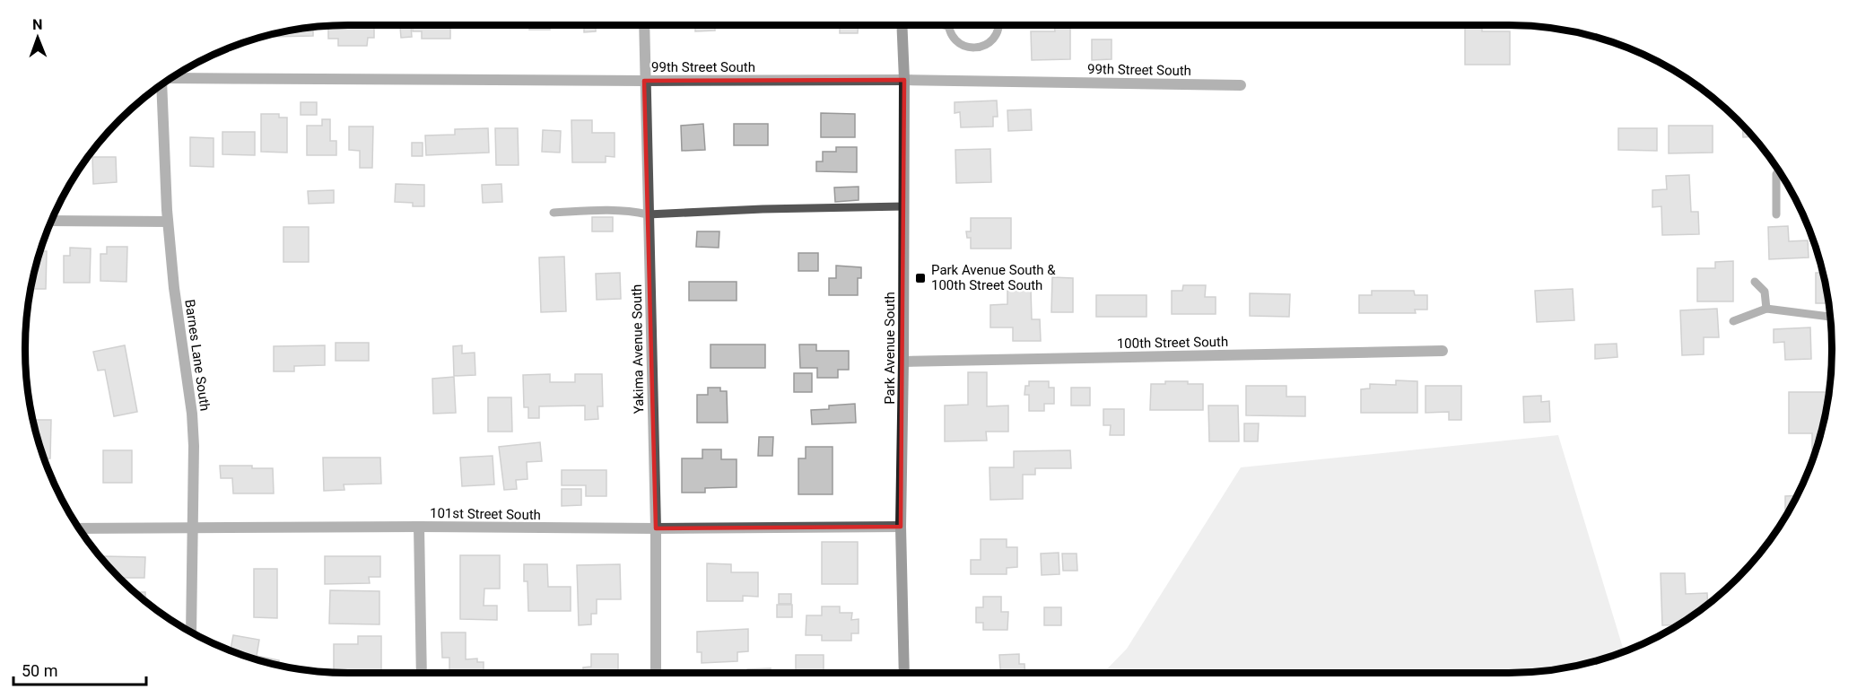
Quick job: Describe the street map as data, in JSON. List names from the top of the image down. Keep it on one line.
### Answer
{"streets":{"main road":["Park Avenue South"],"street":["99th Street South","100th Street South","Yakima Avenue South","Barnes Lane South","101st Street South"]},"crossings":[["99th Street South","Park Avenue South"],["99th Street South","Yakima Avenue South"],["100th Street South","Park Avenue South"],["Park Avenue South","101st Street South"],["Yakima Avenue South","101st Street South"],["Barnes Lane South","101st Street South"]],"places":{"transit":["Park Avenue South & 100th Street South"]},"scale_bar":"50 m","north":"top"}
